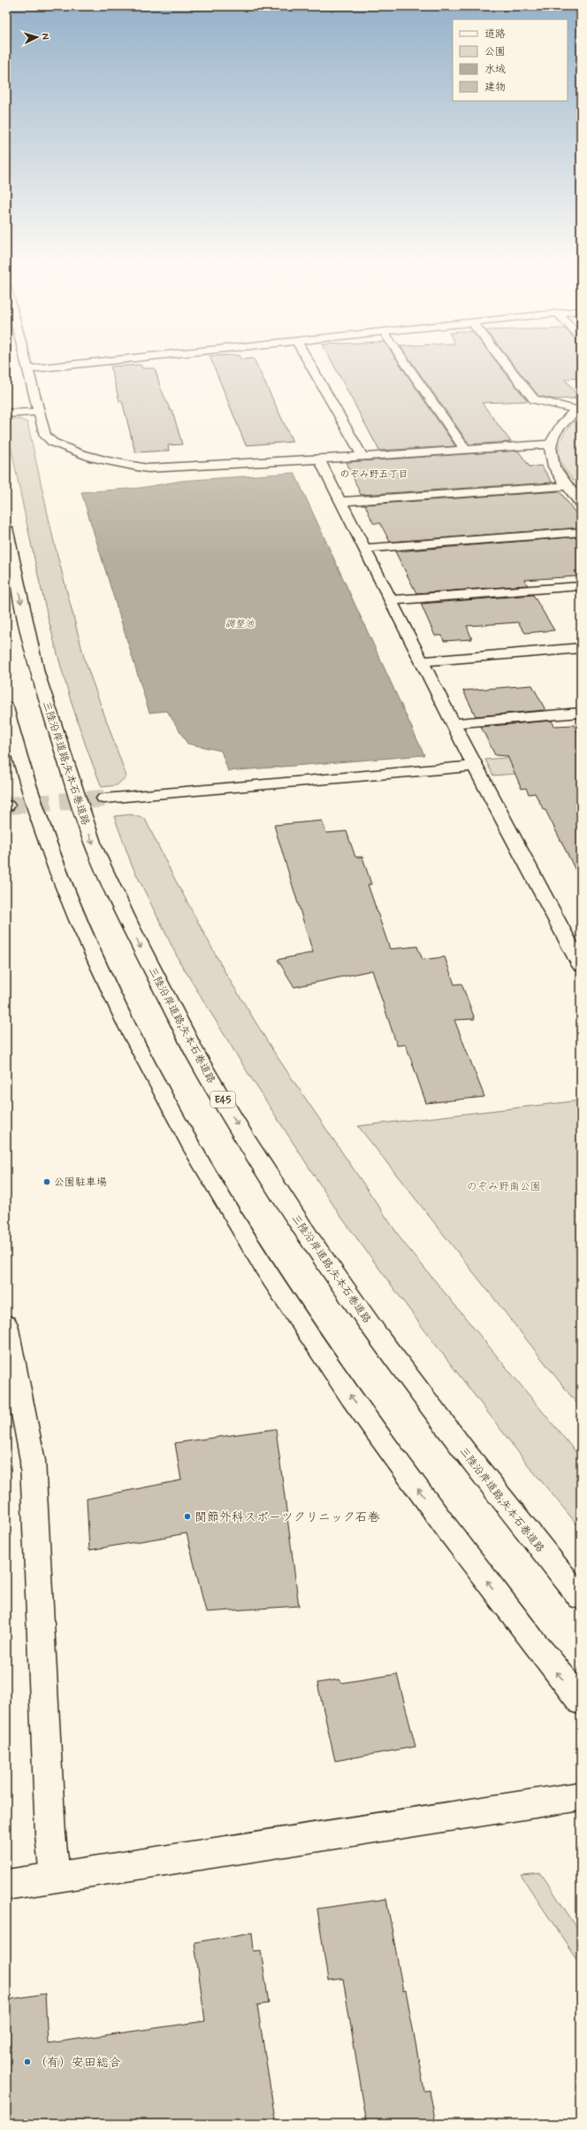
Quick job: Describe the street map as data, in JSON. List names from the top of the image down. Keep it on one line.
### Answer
{"streets":{"main road":["三陸沿岸道路;矢本石巻道路","E45"]},"districts":["のぞみ野五丁目"],"water":["調整池"],"parks":["のぞみ野南公園"],"places":["公園駐車場","関節外科スポーツクリニック石巻","（有）安田総合"],"legend":["道路","公園","水域","建物"],"north":"right"}
